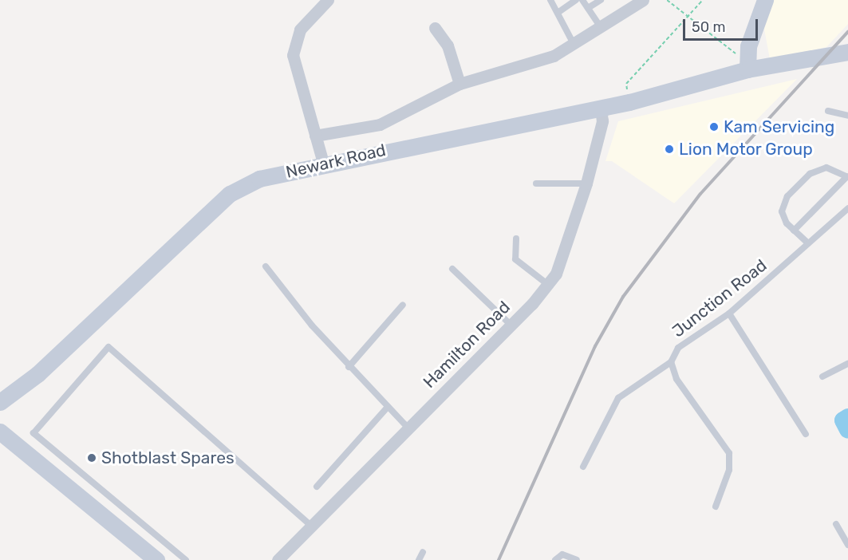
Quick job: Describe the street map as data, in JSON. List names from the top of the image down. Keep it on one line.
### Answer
{"streets":{"main road":["Newark Road"],"street":["Hamilton Road"],"lane":["Junction Road"]},"crossings":[["Newark Road","Hamilton Road"]],"places":["Kam Servicing","Lion Motor Group","Shotblast Spares"],"scale_bar":"50 m"}
